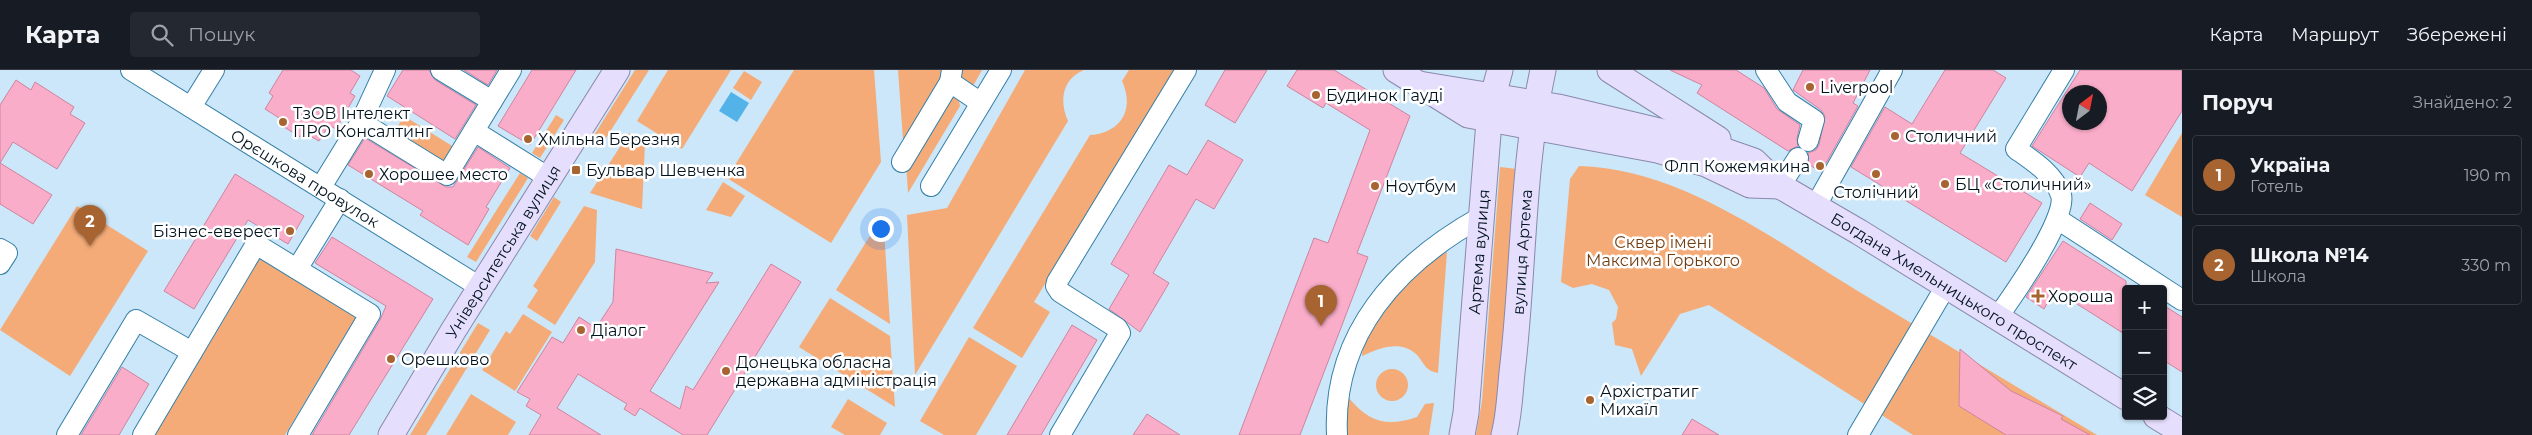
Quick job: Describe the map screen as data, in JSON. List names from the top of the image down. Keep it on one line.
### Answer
{"streets":{"main road":["Університетська вулиця","Артема вулиця","вулиця Артема","Богдана Хмельницького проспект"],"street":["Орєшкова провулок"]},"crossings":[["Орєшкова провулок","Університетська вулиця"],["Артема вулиця","Богдана Хмельницького проспект"],["вулиця Артема","Богдана Хмельницького проспект"]],"parks":["Сквер імені Максима Горького"],"places":{"other":["Liverpool","Будинок Гауді","ТзОВ Інтелект ПРО Консалтинг","Столичний","Хмільна Березня","Флп Кожемякина","Хорошее место","Столічний","БЦ «Столичний»","Ноутбум","Бізнес-еверест","Діалог","Орешково","Донецька обласна державна адміністрація","Архістратиг Михаїл"],"transit":["Бульвар Шевченка"],"health":["Хороша"]},"north":"top right","page":{"header":"Карта","search":"Пошук","nav":["Карта","Маршрут","Збережені"],"heading":["Поруч","Знайдено: 2"],"list":[{"mark":"1","name":"Україна","note":"Готель","value":"190 m"},{"mark":"2","name":"Школа №14","note":"Школа","value":"330 m"}],"pins":["2","1"],"map_buttons":["+","−"]}}
